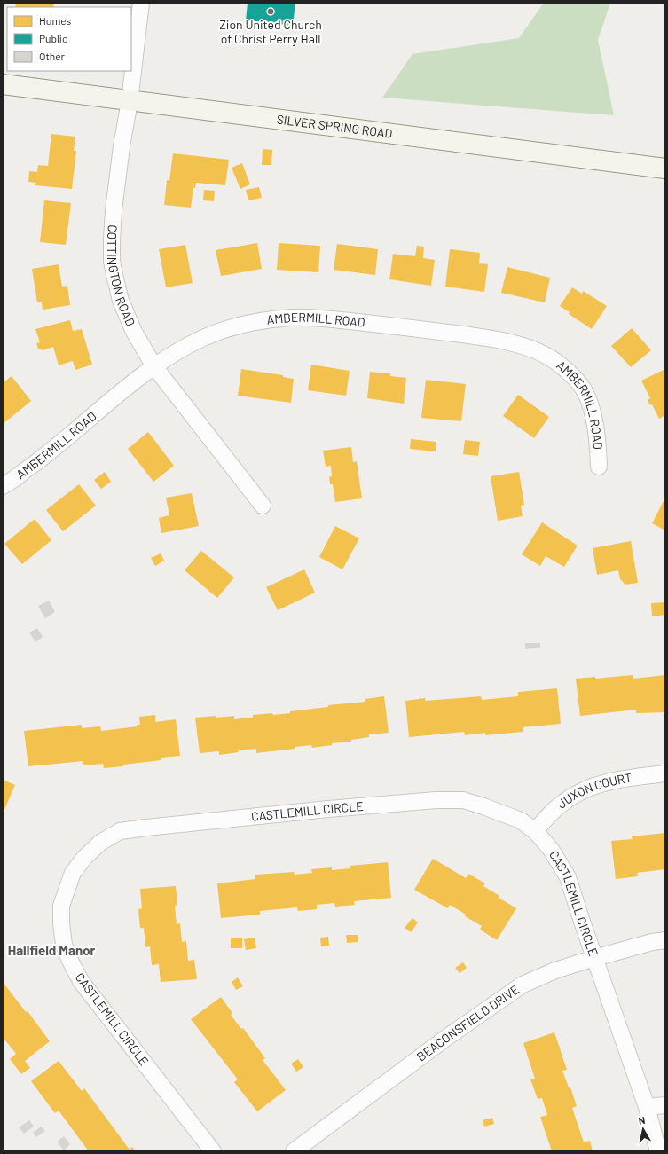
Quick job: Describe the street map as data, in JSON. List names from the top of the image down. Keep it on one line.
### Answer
{"streets":{"main road":["SILVER SPRING ROAD"],"street":["COTTINGTON ROAD","AMBERMILL ROAD","JUXON COURT","CASTLEMILL CIRCLE","BEACONSFIELD DRIVE"]},"crossings":[["SILVER SPRING ROAD","COTTINGTON ROAD"],["COTTINGTON ROAD","AMBERMILL ROAD"],["JUXON COURT","CASTLEMILL CIRCLE"],["CASTLEMILL CIRCLE","BEACONSFIELD DRIVE"]],"districts":["Hallfield Manor"],"places":["Zion United Church of Christ Perry Hall"],"legend":["Homes","Public","Other"],"north":"top"}
